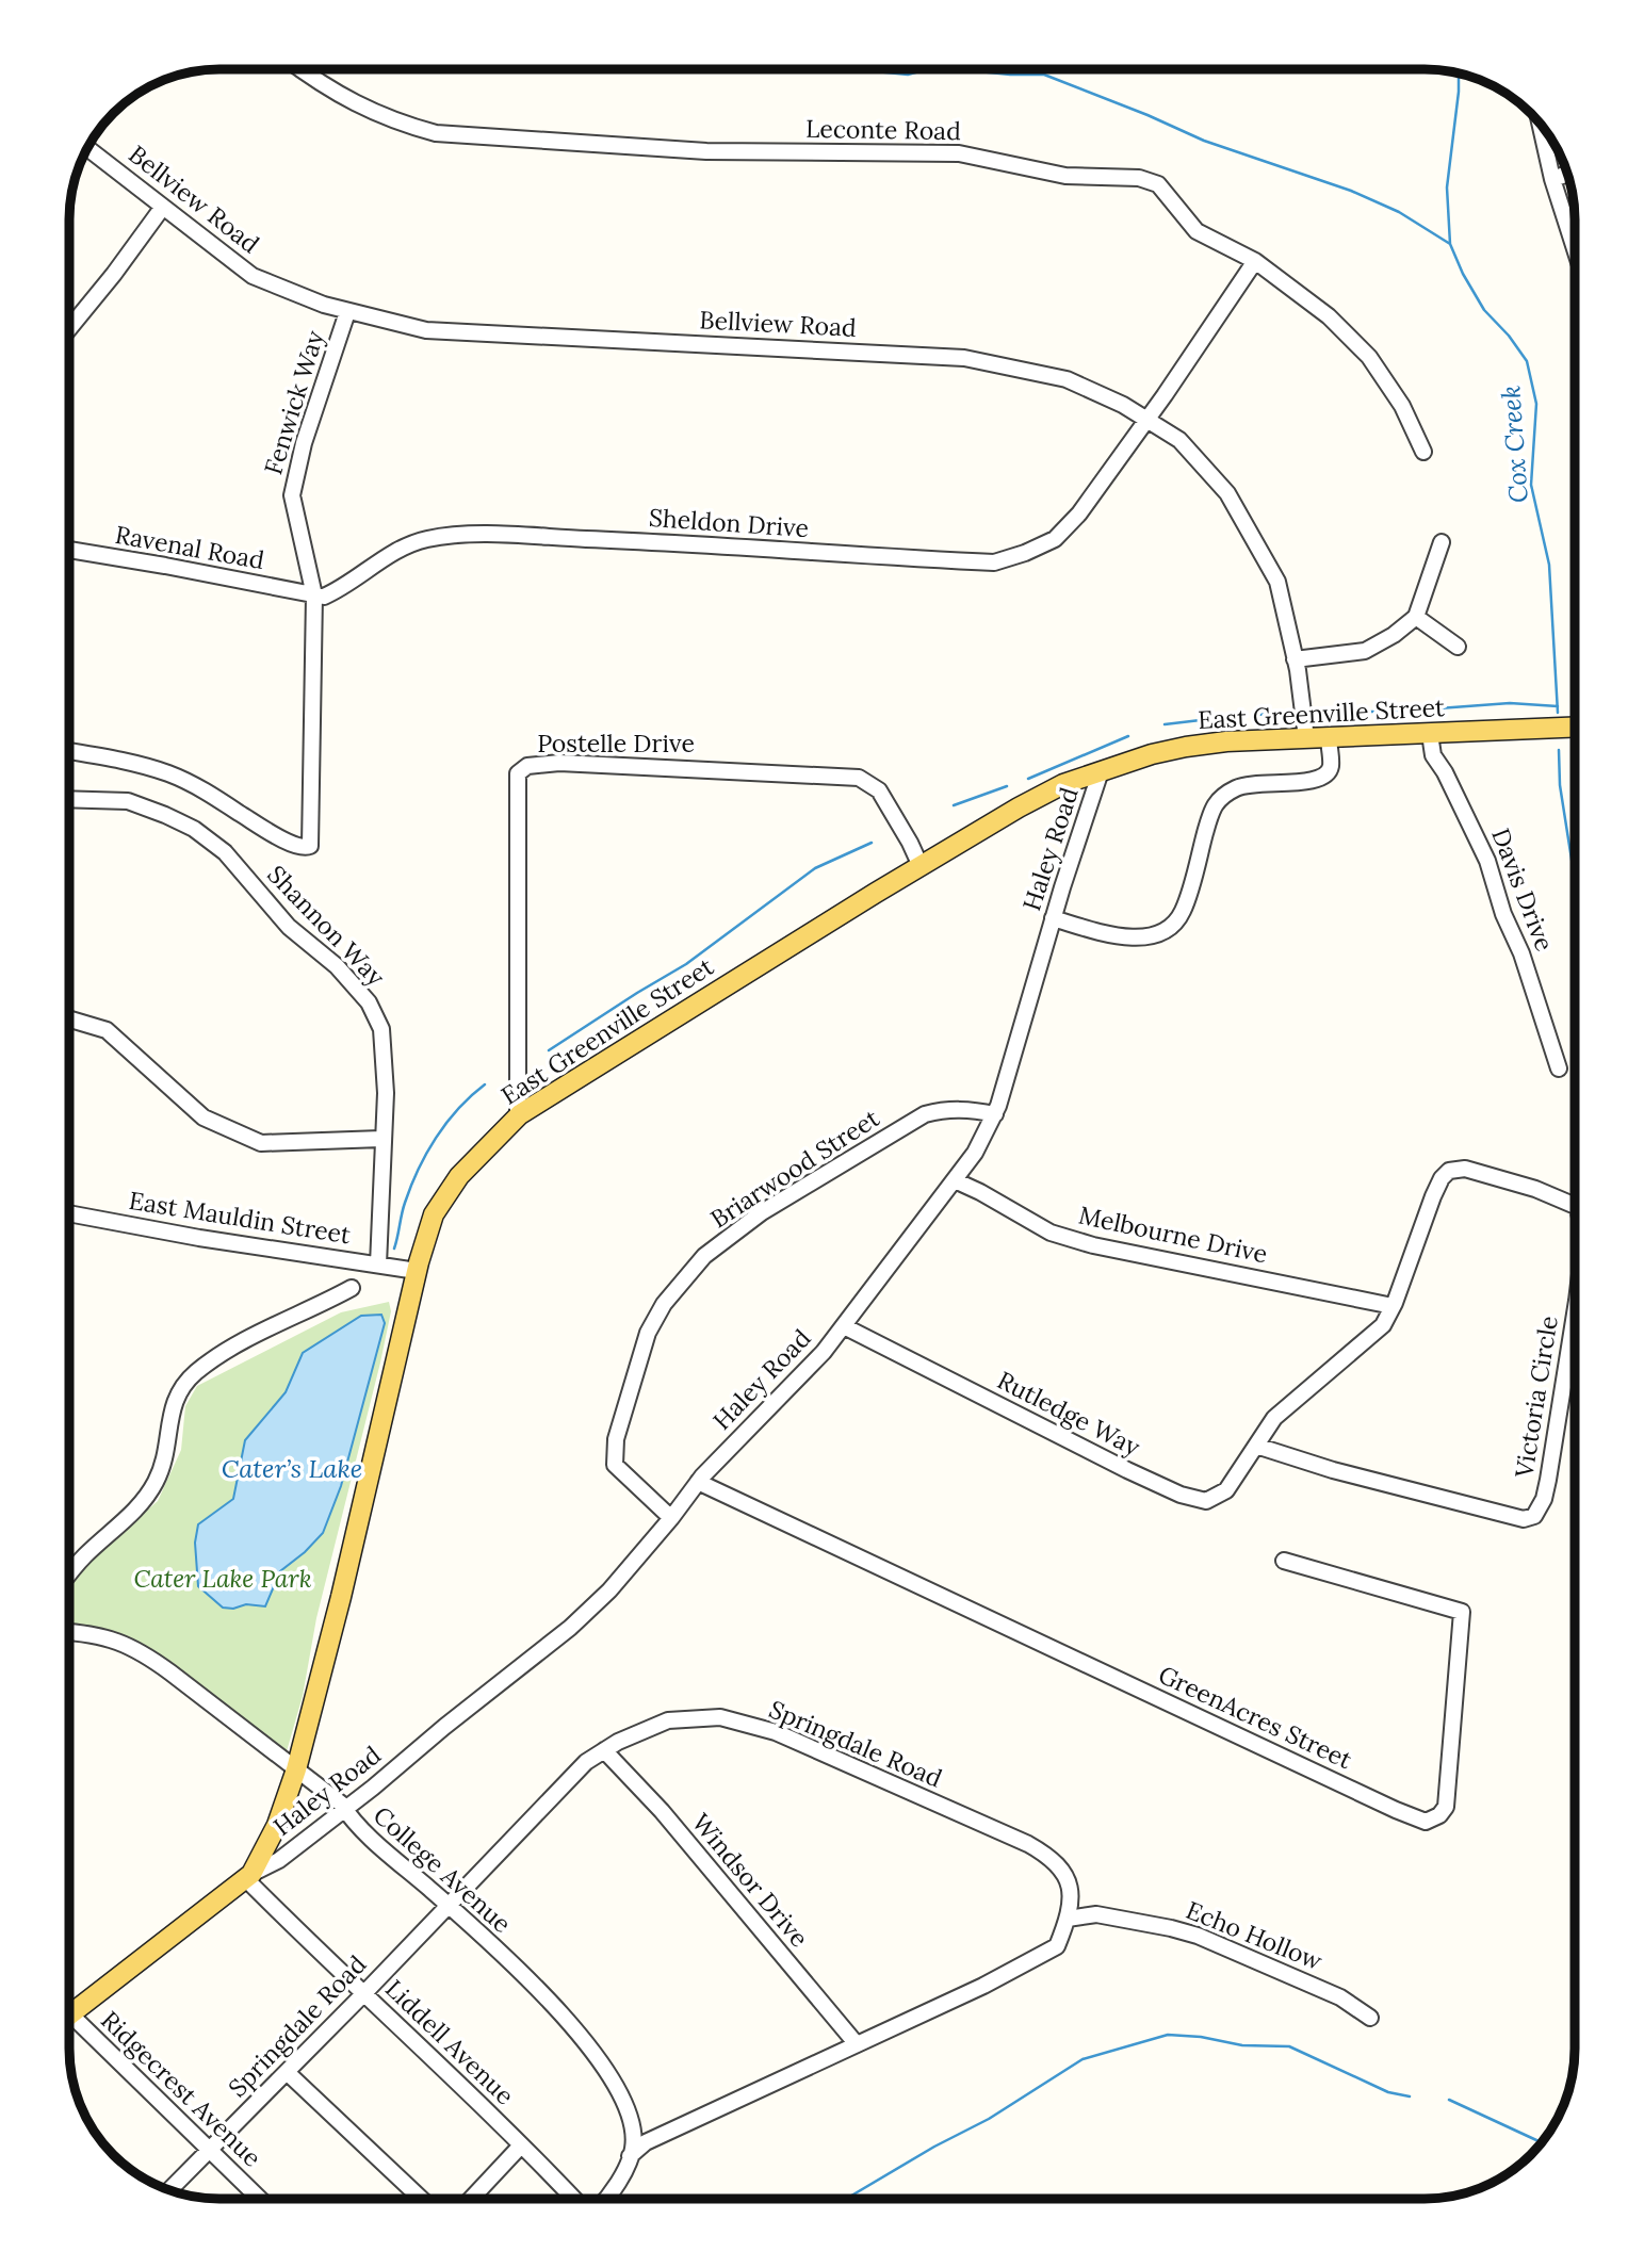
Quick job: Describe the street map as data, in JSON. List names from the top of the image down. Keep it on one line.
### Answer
{"streets":{"main road":["East Greenville Street"],"street":["Leconte Road","Bellview Road","Fenwick Way","Sheldon Drive","Ravenal Road","Postelle Drive","Haley Road","Davis Drive","Shannon Way","Briarwood Street","East Mauldin Street","Melbourne Drive","Victoria Circle","Rutledge Way","GreenAcres Street","Springdale Road","College Avenue","Windsor Drive","Echo Hollow","Liddell Avenue","Ridgecrest Avenue"]},"crossings":[["Leconte Road","Sheldon Drive"],["Bellview Road","Fenwick Way"],["Bellview Road","Sheldon Drive"],["Bellview Road","East Greenville Street"],["Fenwick Way","Sheldon Drive"],["Fenwick Way","Ravenal Road"],["Fenwick Way","Shannon Way"],["Sheldon Drive","Ravenal Road"],["Sheldon Drive","Shannon Way"],["Ravenal Road","Shannon Way"],["East Greenville Street","Postelle Drive"],["East Greenville Street","Haley Road"],["East Greenville Street","Davis Drive"],["East Greenville Street","East Mauldin Street"],["East Greenville Street","College Avenue"],["East Greenville Street","Liddell Avenue"],["Haley Road","Briarwood Street"],["Haley Road","Melbourne Drive"],["Haley Road","Rutledge Way"],["Haley Road","GreenAcres Street"],["Haley Road","College Avenue"],["Haley Road","Liddell Avenue"],["Shannon Way","East Mauldin Street"],["Melbourne Drive","Victoria Circle"],["Victoria Circle","Rutledge Way"],["Springdale Road","College Avenue"],["Springdale Road","Windsor Drive"],["Springdale Road","Echo Hollow"],["Springdale Road","Liddell Avenue"],["Springdale Road","Ridgecrest Avenue"]],"water":["Cox Creek","Cater’s Lake"],"parks":["Cater Lake Park"]}
